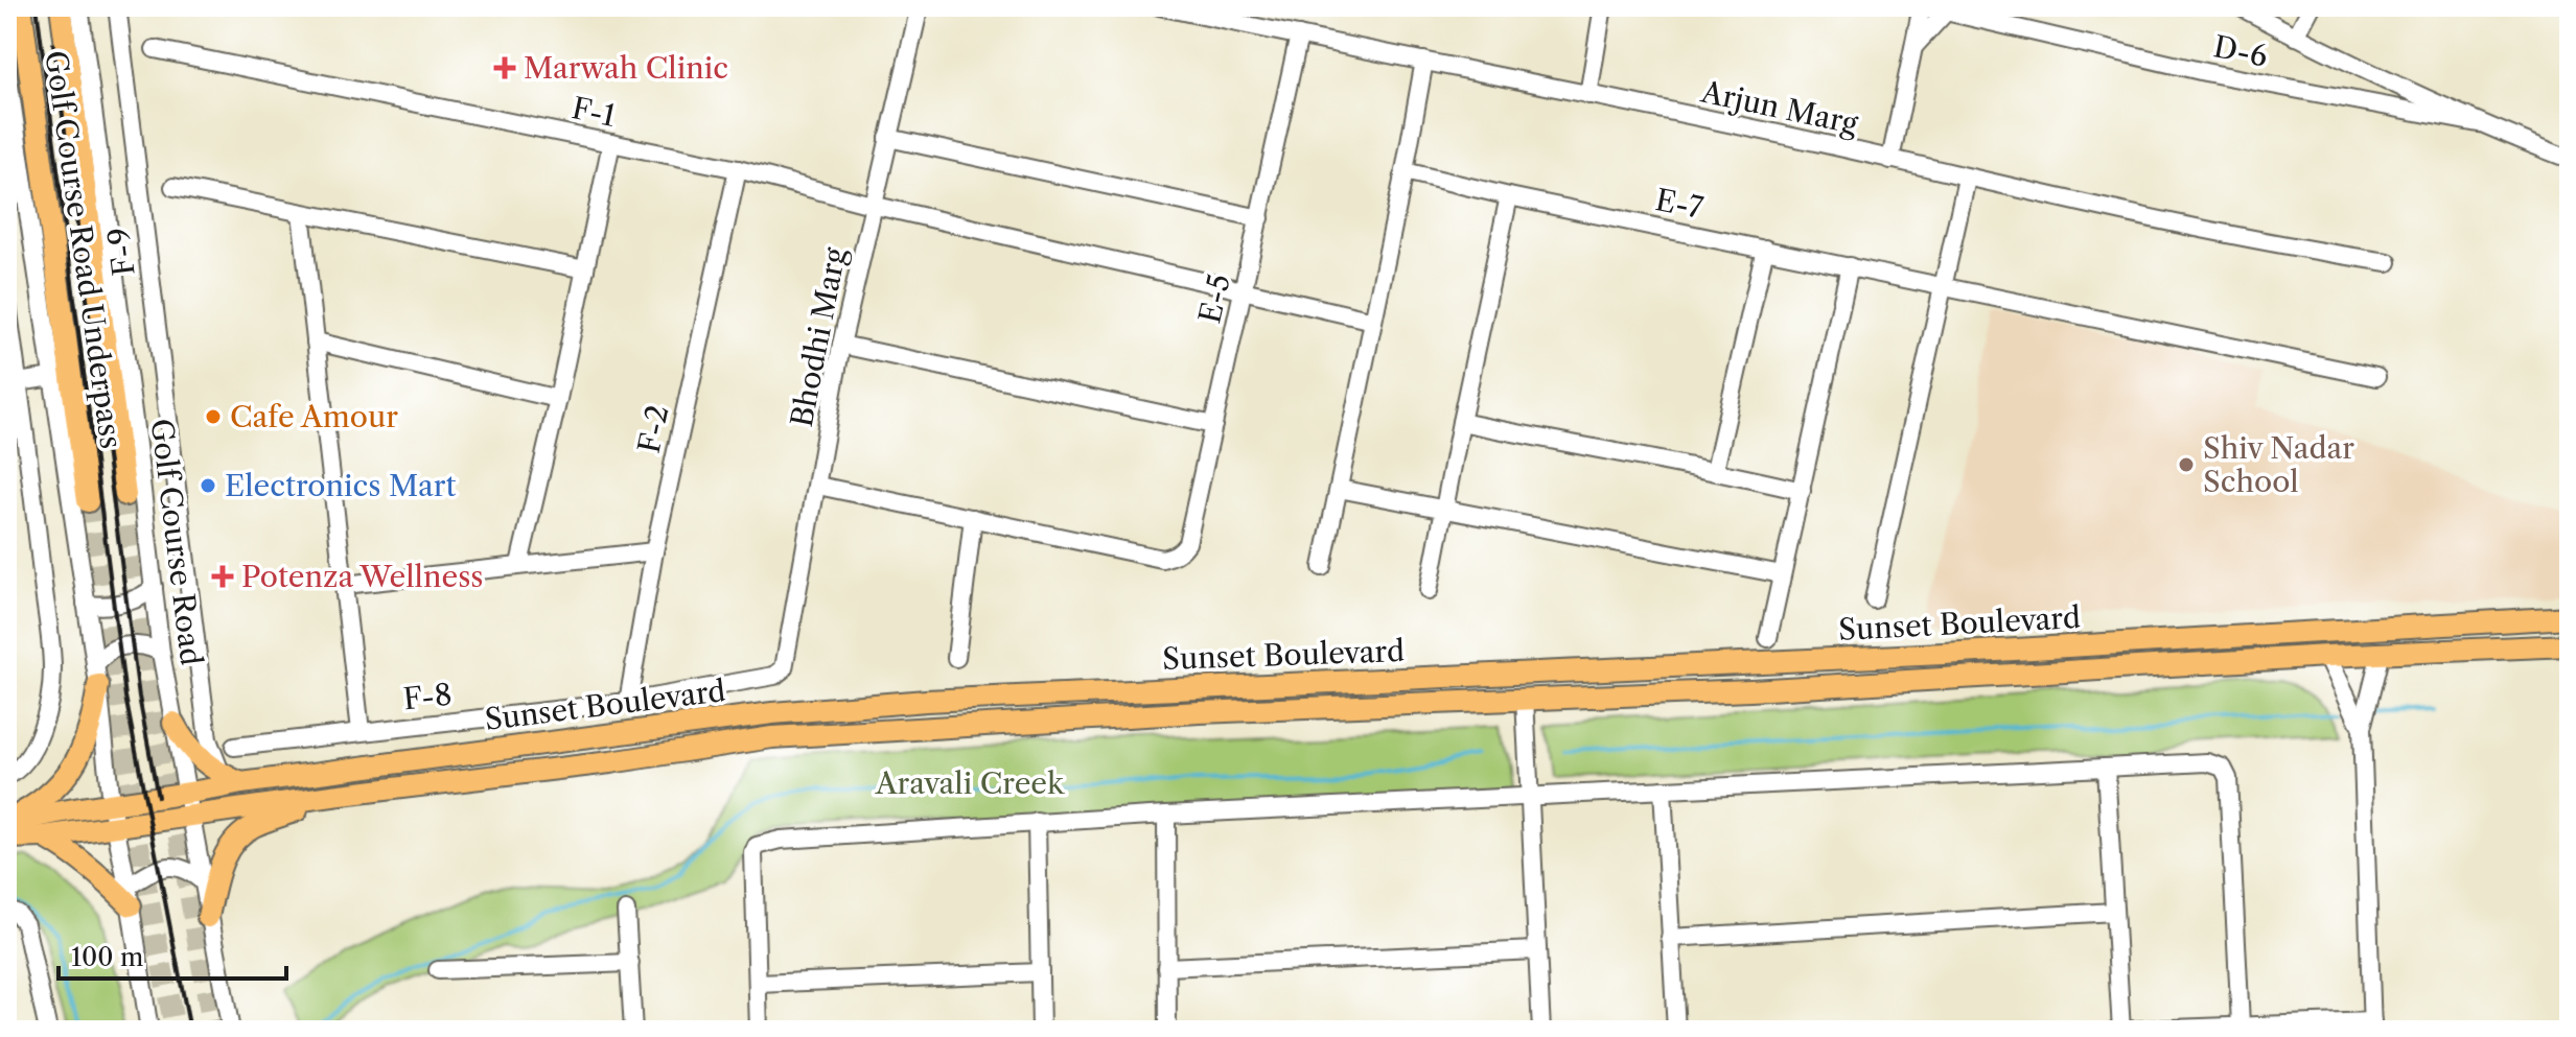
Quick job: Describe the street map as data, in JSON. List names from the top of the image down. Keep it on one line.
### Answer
{"streets":{"main road":["Golf Course Road Underpass","Sunset Boulevard"],"street":["D-6","Arjun Marg","F-1","E-7","F-9","E-5","Bhodhi Marg","F-2","Golf Course Road","F-8"]},"crossings":[["Arjun Marg","E-5"],["F-1","E-5"],["F-1","Bhodhi Marg"],["F-1","F-2"],["F-9","Sunset Boulevard"],["Bhodhi Marg","F-8"],["F-2","F-8"],["Golf Course Road","Sunset Boulevard"]],"parks":["Aravali Creek"],"places":{"health":["Marwah Clinic","Potenza Wellness"],"other":["Cafe Amour","Shiv Nadar School","Electronics Mart"]},"scale_bar":"100 m"}
